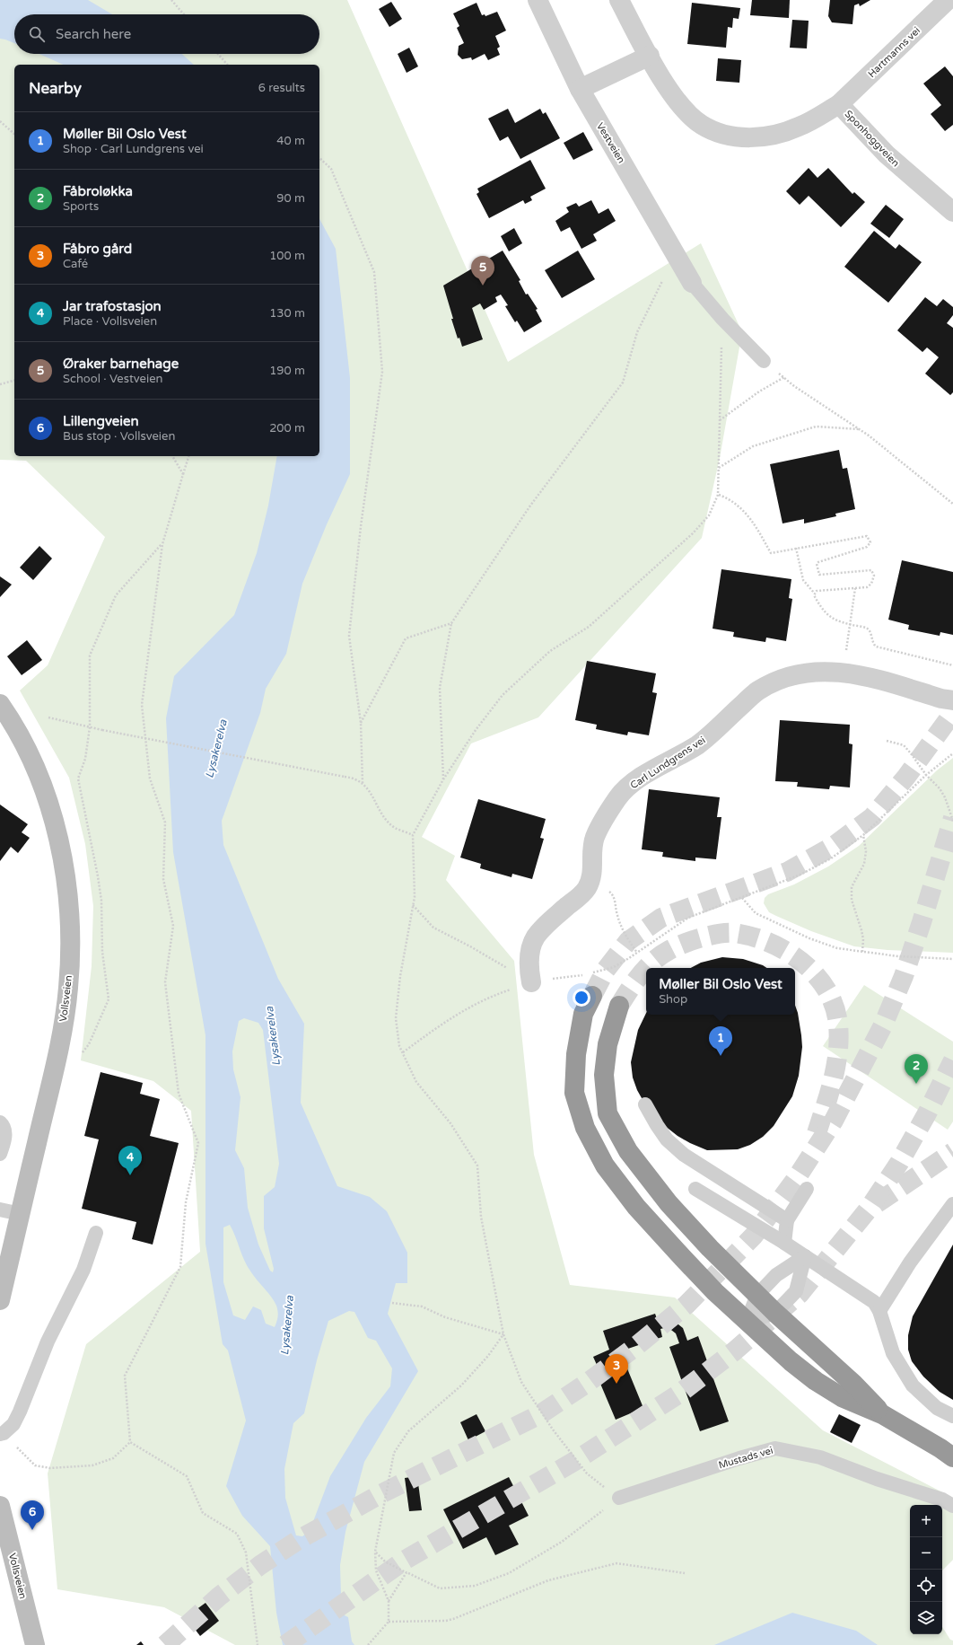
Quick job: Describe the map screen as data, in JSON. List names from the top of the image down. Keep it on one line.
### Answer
{"streets":{"main road":["Vollsveien"],"street":["Hartmanns vei","Sponhoggveien","Vestveien","Carl Lundgrens vei"],"lane":["Mustads vei"]},"crossings":[["Hartmanns vei","Sponhoggveien"]],"water":["Lysakerelva"],"page":{"search":"Search here","heading":["Nearby","6 results"],"list":[{"mark":"1","name":"Møller Bil Oslo Vest","note":"Shop · Carl Lundgrens vei","value":"40 m"},{"mark":"2","name":"Fåbroløkka","note":"Sports","value":"90 m"},{"mark":"3","name":"Fåbro gård","note":"Café","value":"100 m"},{"mark":"4","name":"Jar trafostasjon","note":"Place · Vollsveien","value":"130 m"},{"mark":"5","name":"Øraker barnehage","note":"School · Vestveien","value":"190 m"},{"mark":"6","name":"Lillengveien","note":"Bus stop · Vollsveien","value":"200 m"}],"pins":["5","1","2","4","3","6"],"popup":["Møller Bil Oslo Vest","Shop"],"map_buttons":["+","−"]}}
